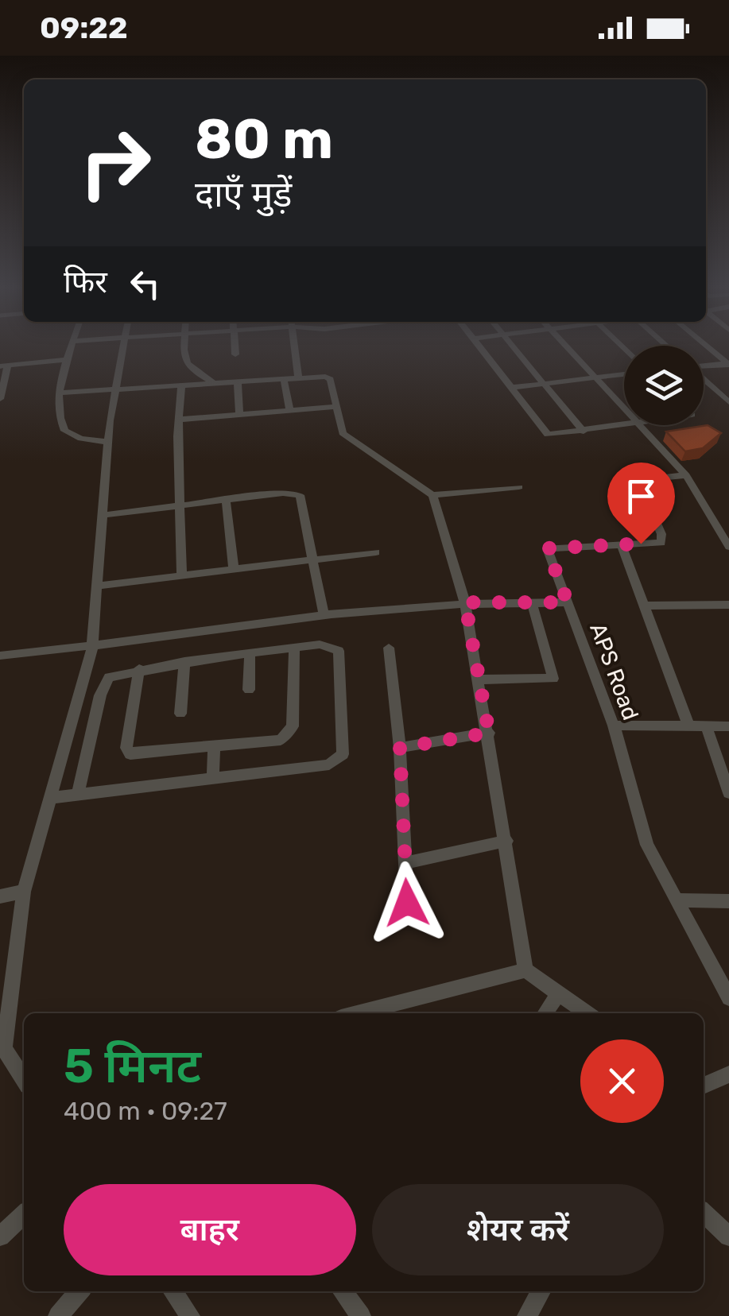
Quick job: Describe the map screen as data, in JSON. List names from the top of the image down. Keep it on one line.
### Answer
{"streets":{"street":["APS Road"]},"page":{"status":"09:22","turn":["80 m","दाएँ मुड़ें"],"then":"फिर","heading":["5 मिनट","400 m · 09:27"],"buttons":["बाहर","शेयर करें"]}}
